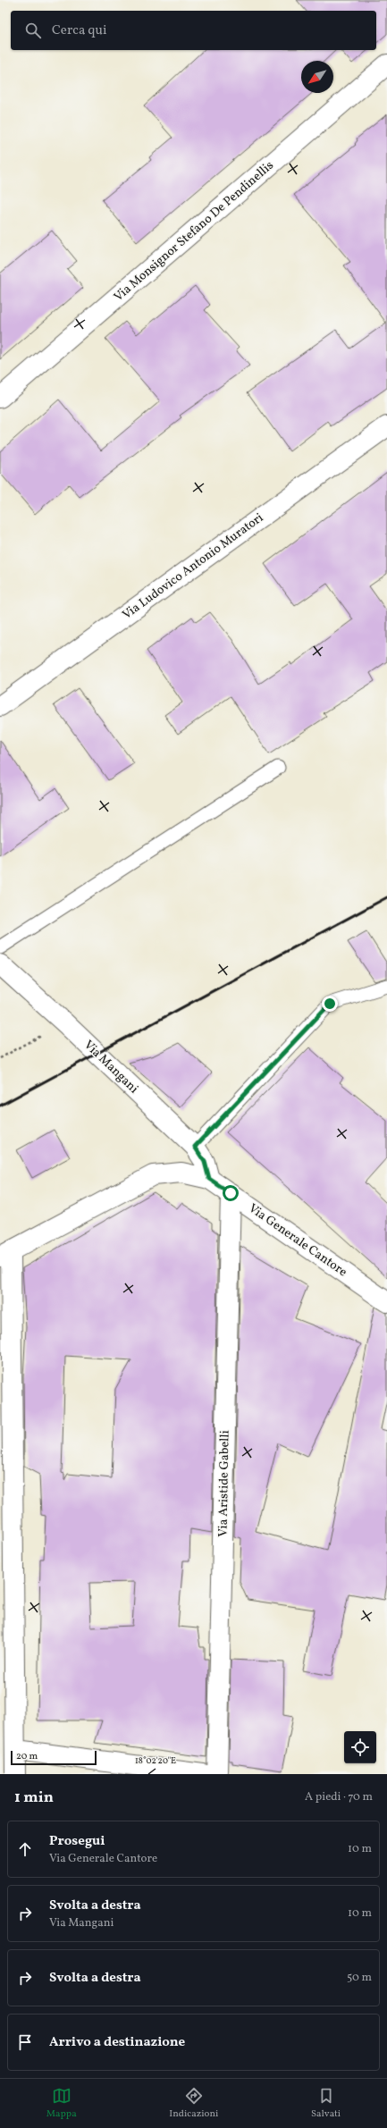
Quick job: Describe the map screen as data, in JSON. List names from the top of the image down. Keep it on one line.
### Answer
{"streets":{"street":["Via Monsignor Stefano De Pendinellis","Via Ludovico Antonio Muratori","Via Mangani","Via Generale Cantore","Via Aristide Gabelli"]},"crossings":[["Via Mangani","Via Generale Cantore"],["Via Generale Cantore","Via Aristide Gabelli"]],"scale_bar":"20 m","north":"bottom left","page":{"search":"Cerca qui","scale":"20 m","heading":["1 min","A piedi · 70 m"],"list":[["Prosegui","Via Generale Cantore","10 m"],["Svolta a destra","Via Mangani","10 m"],["Svolta a destra","50 m"],"Arrivo a destinazione"],"nav":["Mappa","Indicazioni","Salvati"]},"coordinates":["18°02'20\"E"]}
